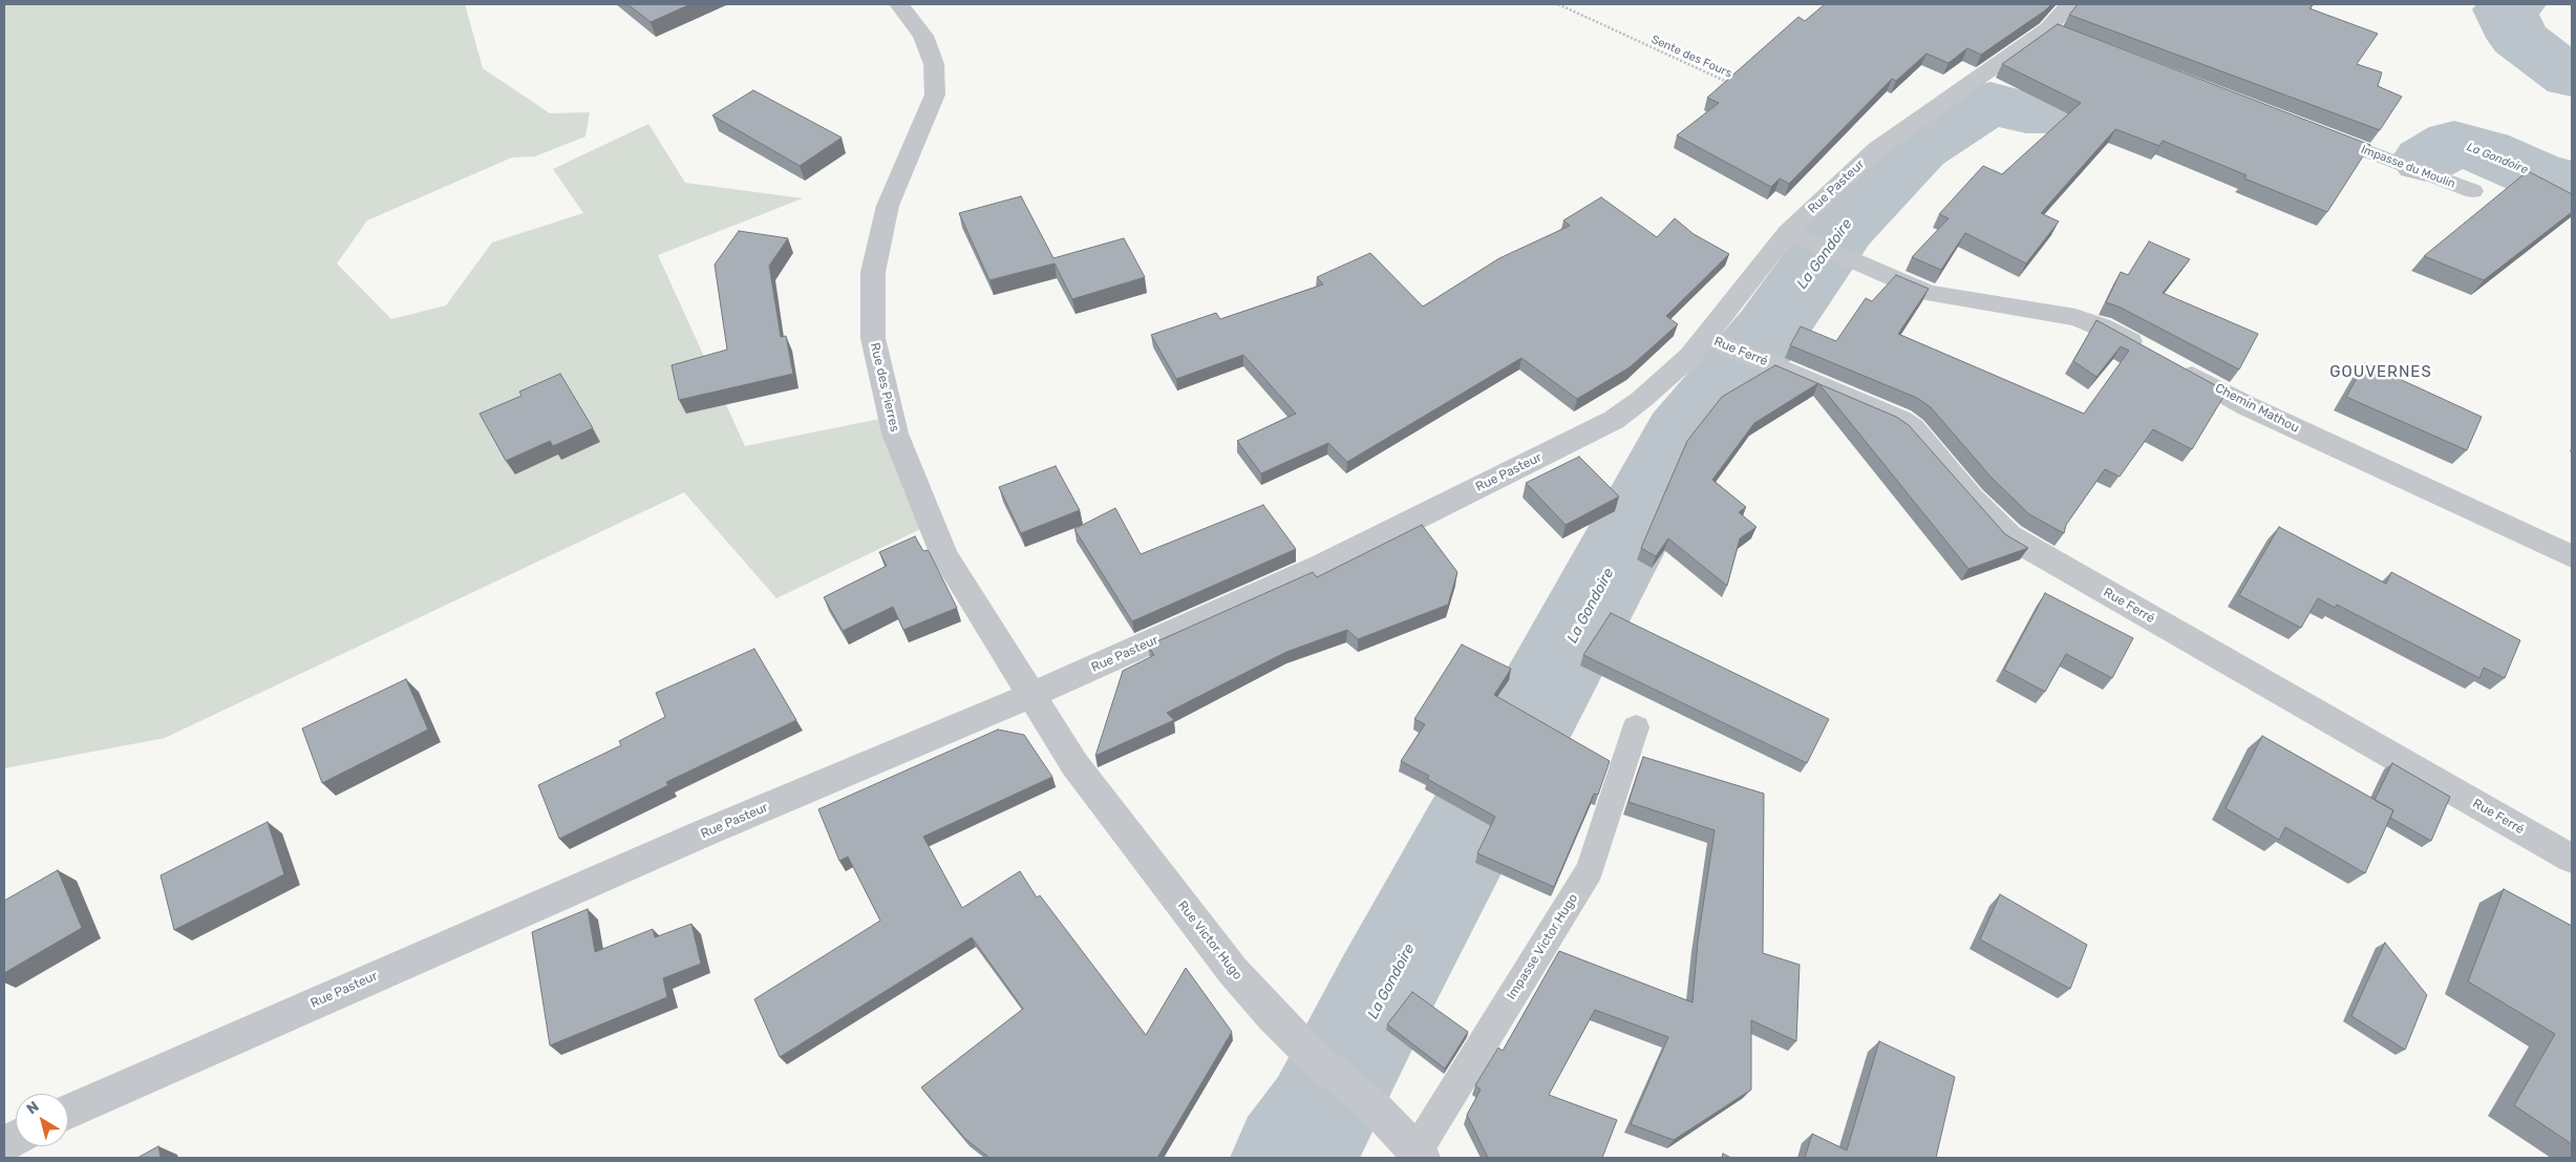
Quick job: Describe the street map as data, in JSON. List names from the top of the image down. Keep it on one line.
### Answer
{"streets":{"street":["Rue Pasteur","Rue Ferré","Rue des Pierres","Chemin Mathou","Rue Victor Hugo"],"lane":["Impasse du Moulin","Impasse Victor Hugo"],"path":["Sente des Fours"]},"crossings":[["Rue Pasteur","Rue Ferré"],["Rue Pasteur","Rue des Pierres"],["Rue Pasteur","Rue Victor Hugo"],["Rue des Pierres","Rue Victor Hugo"],["Rue Victor Hugo","Impasse Victor Hugo"]],"districts":["GOUVERNES"],"water":["La Gondoire"],"north":"top left"}
